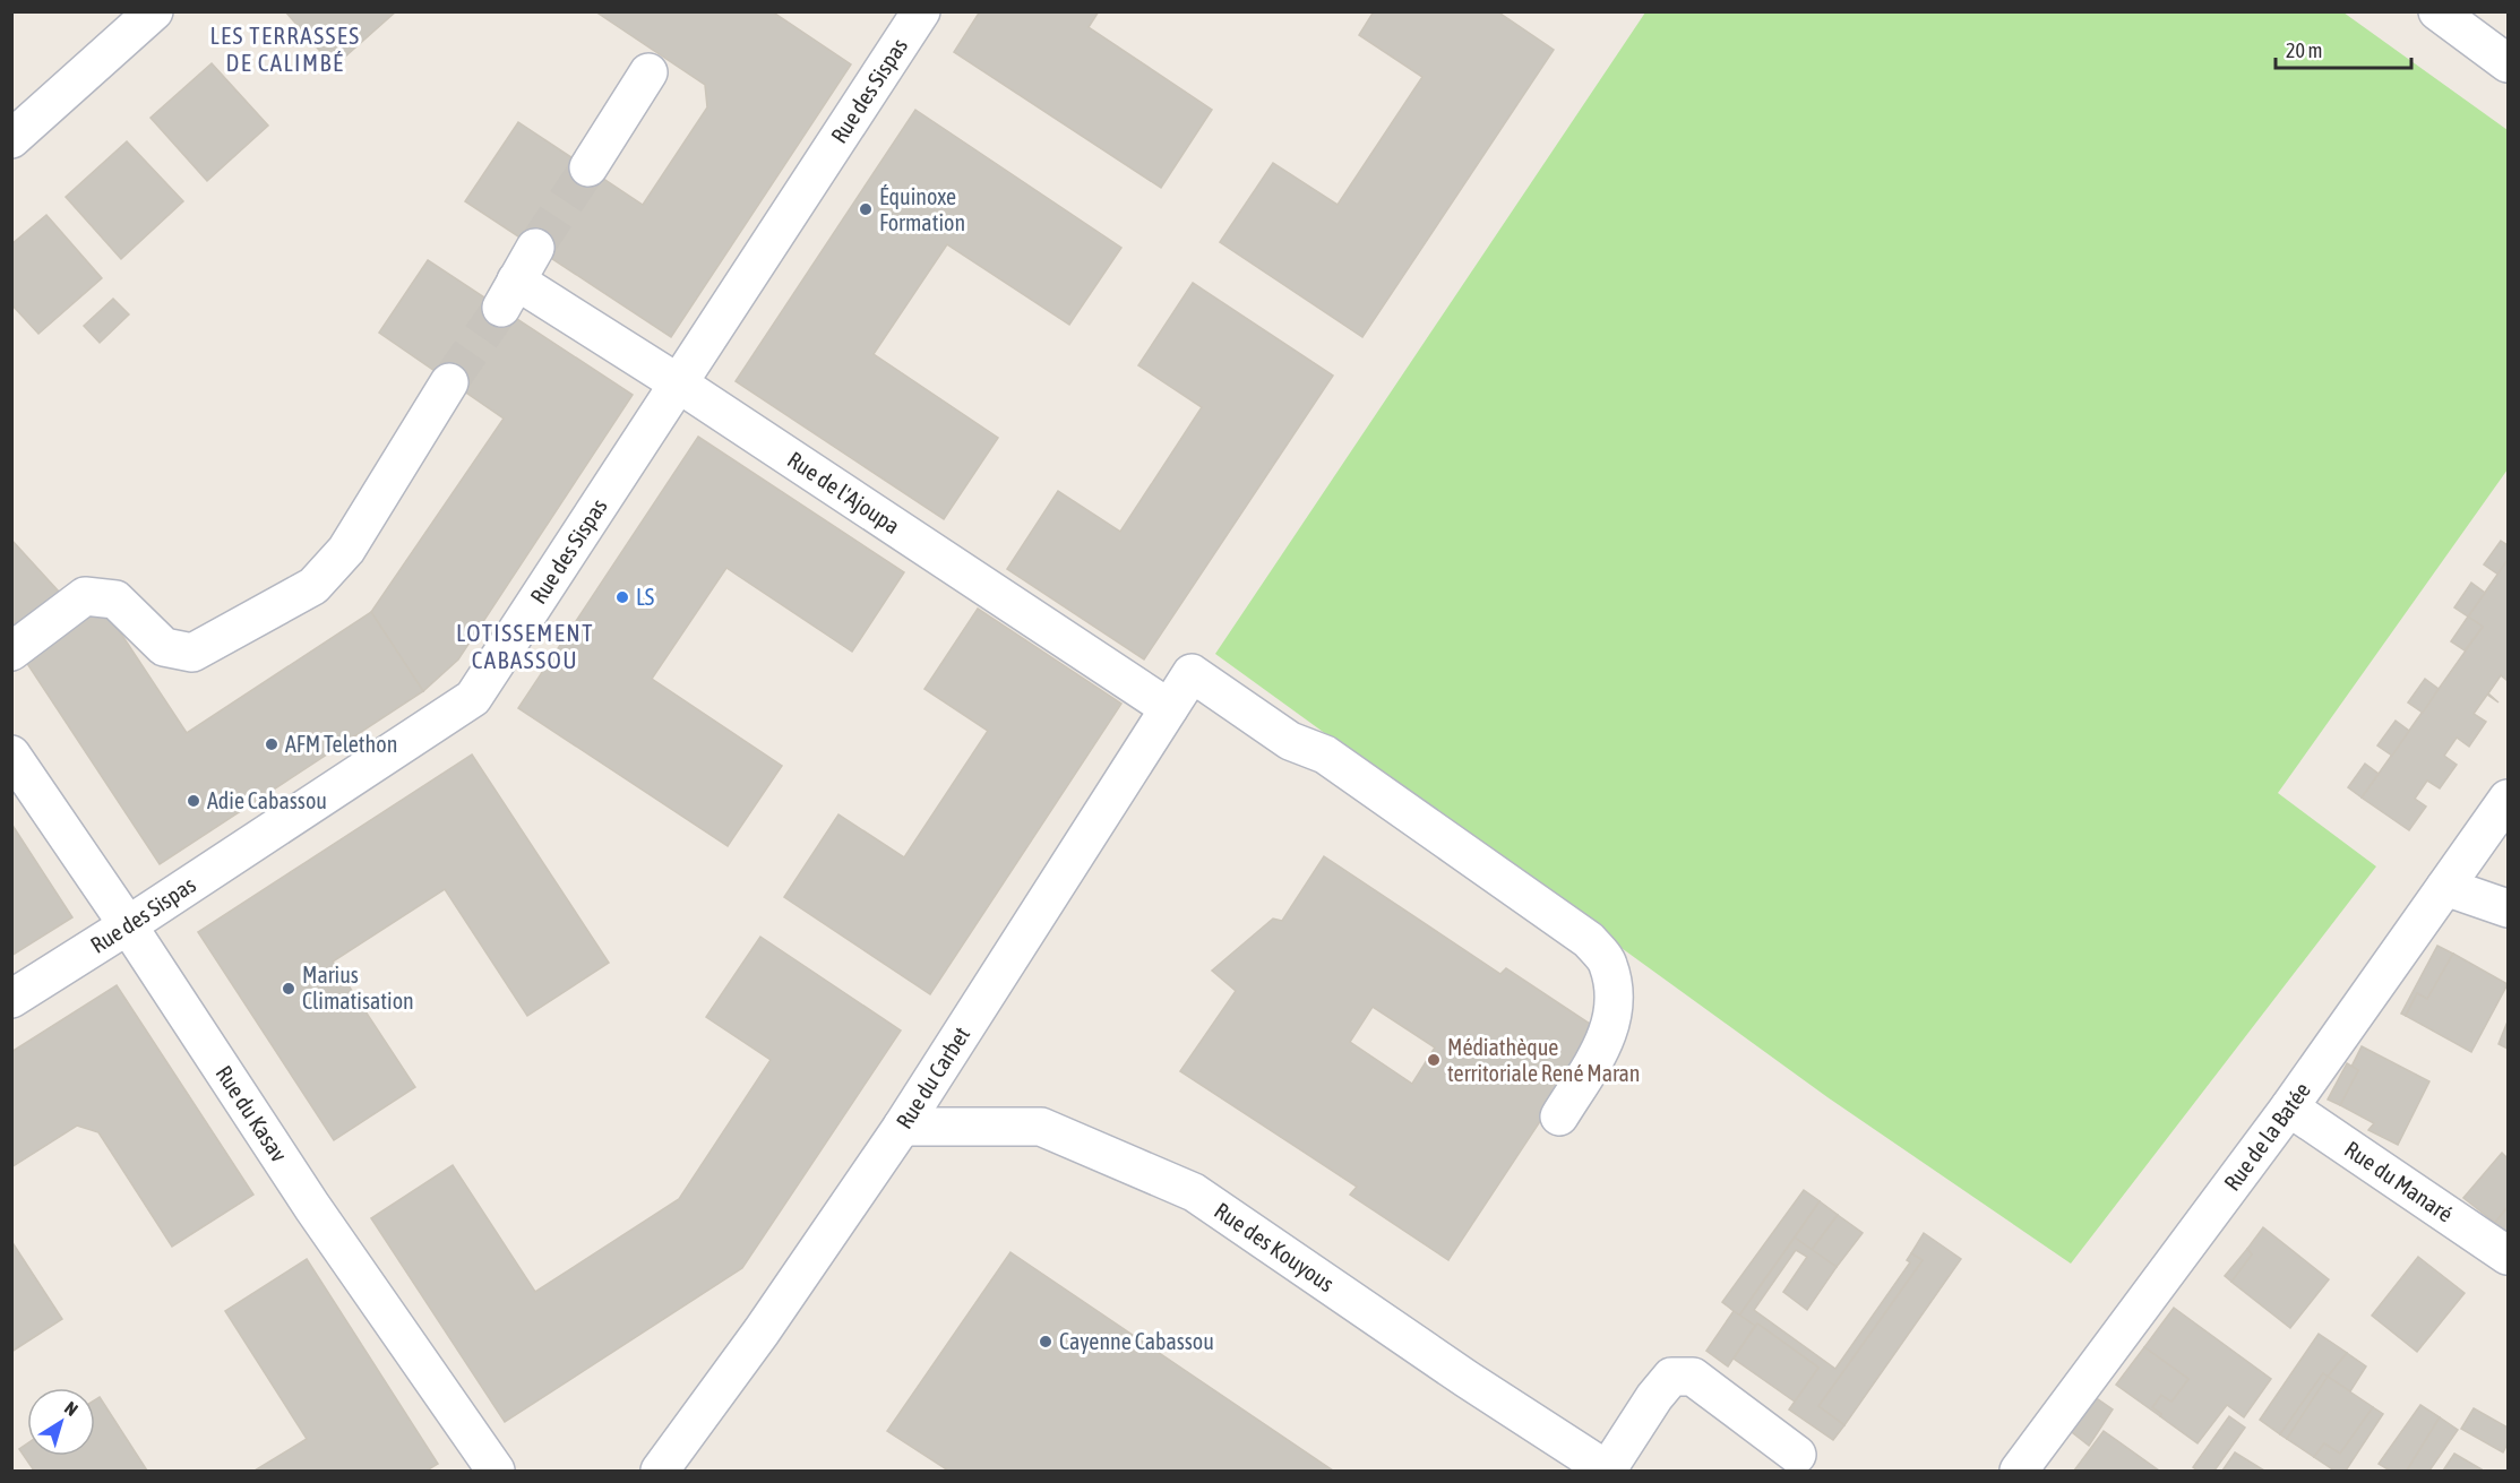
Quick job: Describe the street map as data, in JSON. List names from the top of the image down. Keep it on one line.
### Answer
{"streets":{"street":["Rue des Sispas","Rue de l'Ajoupa","Rue du Carbet","Rue du Kasav","Rue de la Batée","Rue du Manaré","Rue des Kouyous"]},"crossings":[["Rue des Sispas","Rue de l'Ajoupa"],["Rue des Sispas","Rue du Kasav"],["Rue de l'Ajoupa","Rue du Carbet"],["Rue du Carbet","Rue des Kouyous"],["Rue de la Batée","Rue du Manaré"]],"districts":["LES TERRASSES DE CALIMBÉ","LOTISSEMENT CABASSOU"],"places":["Équinoxe Formation","LS","AFM Telethon","Adie Cabassou","Marius Climatisation","Médiathèque territoriale René Maran","Cayenne Cabassou"],"scale_bar":"20 m","north":"top right"}
